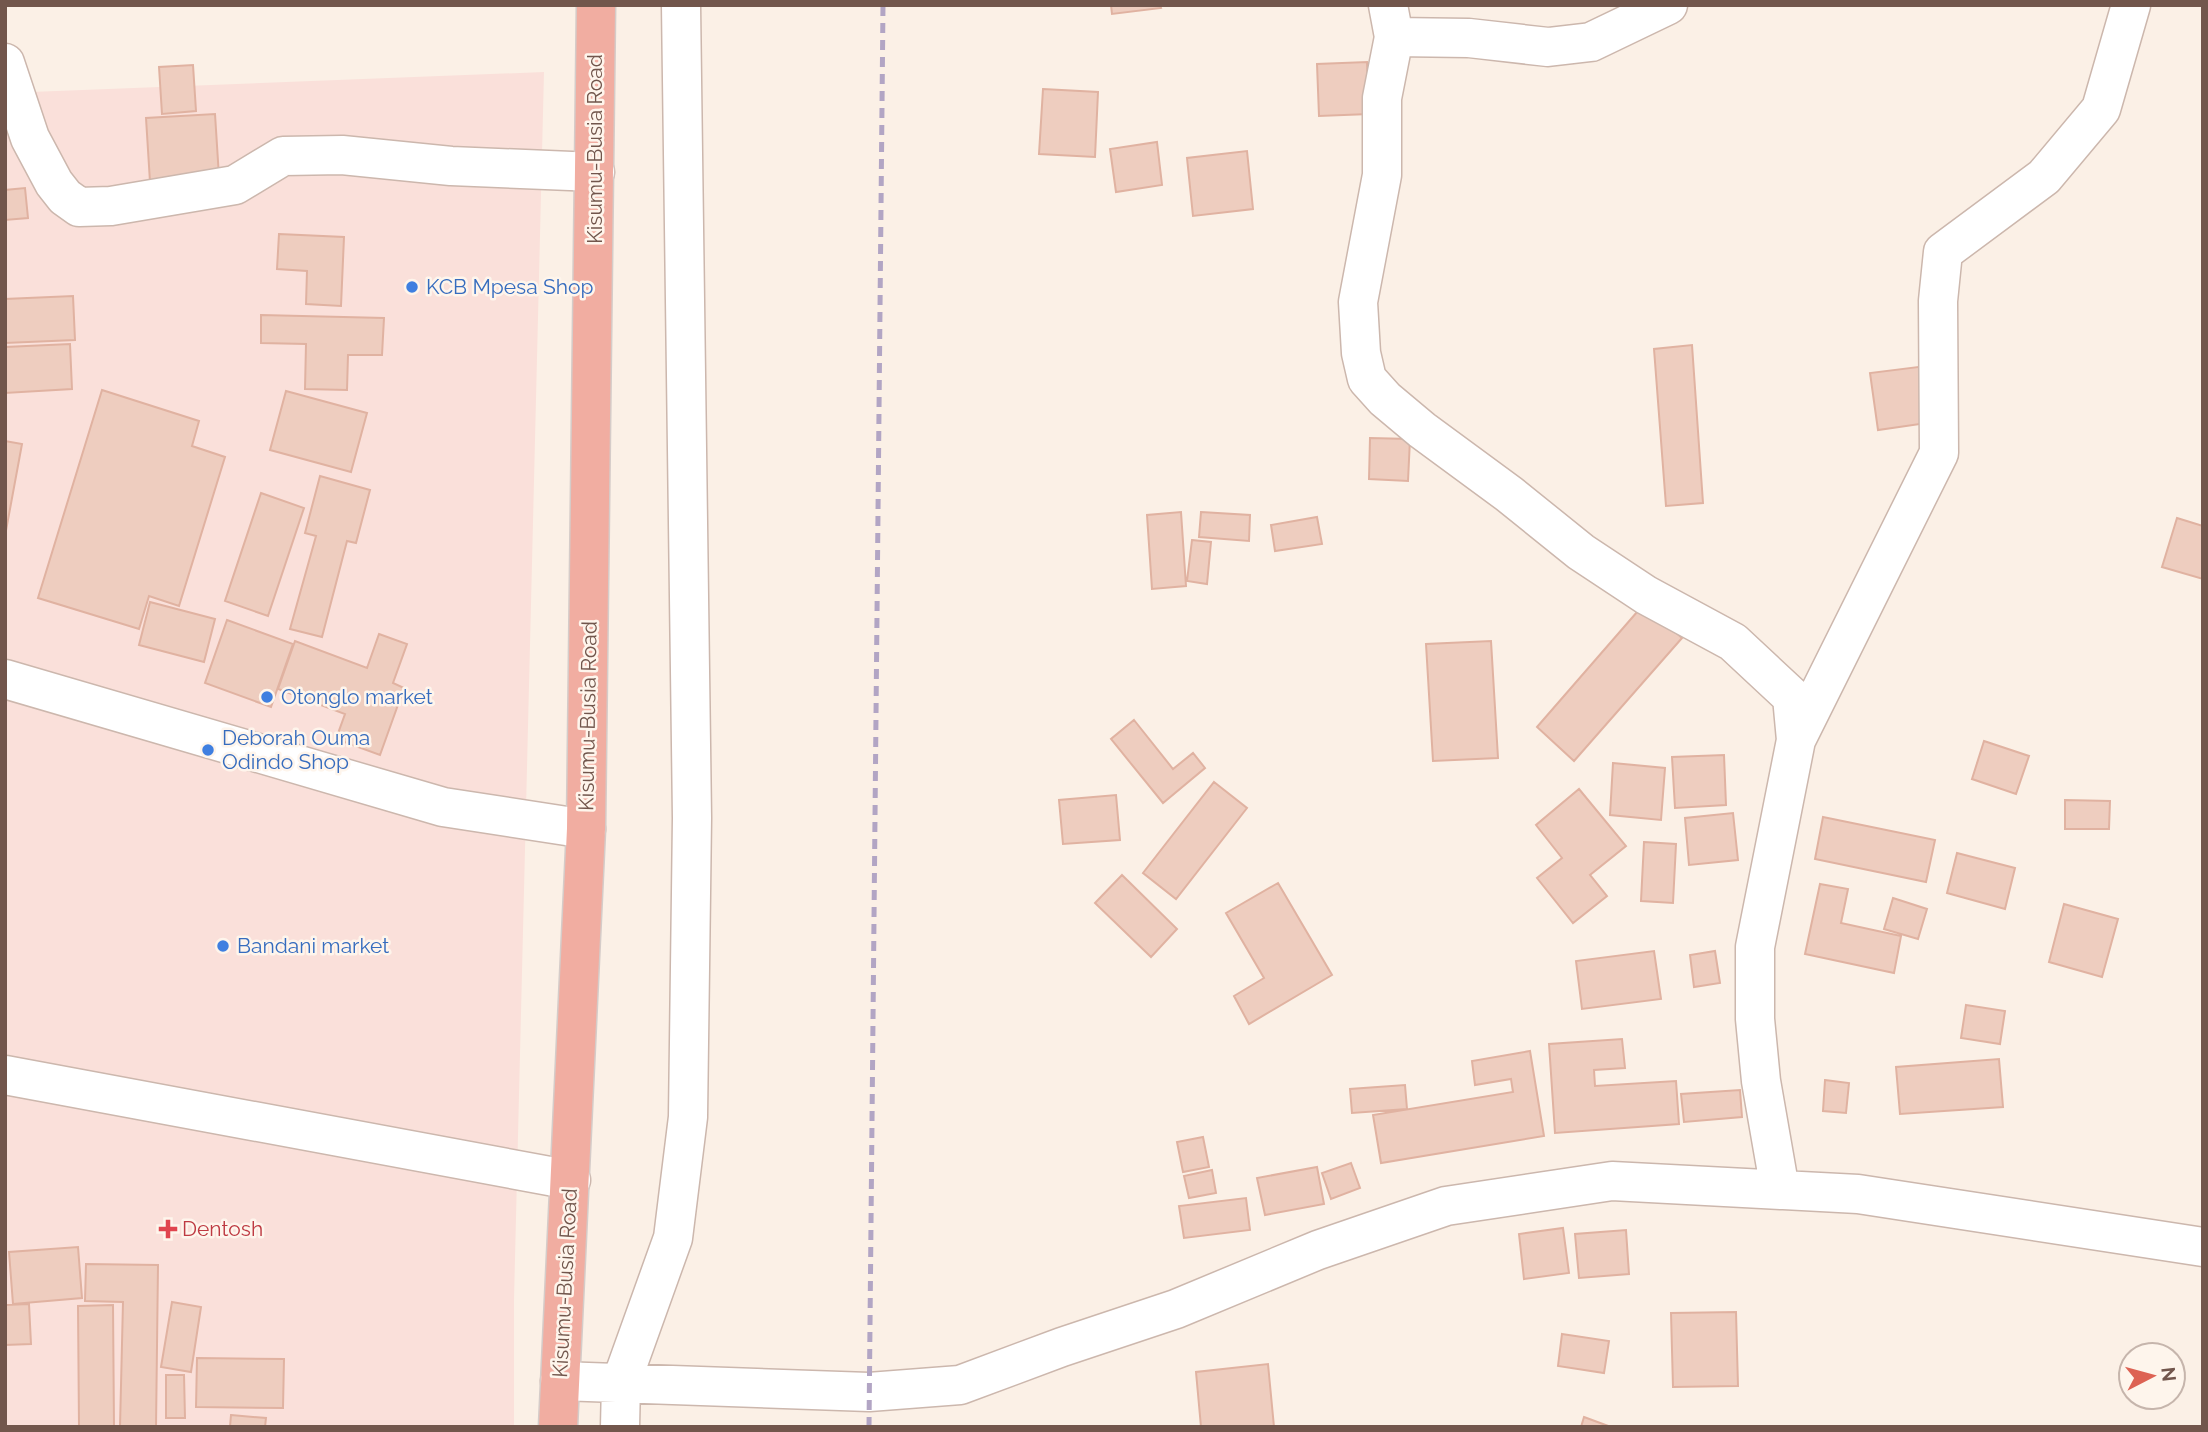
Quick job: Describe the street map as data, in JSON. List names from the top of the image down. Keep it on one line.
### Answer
{"streets":{"highway":["Kisumu-Busia Road"]},"places":{"other":["KCB Mpesa Shop","Otonglo market","Deborah Ouma Odindo Shop","Bandani market"],"health":["Dentosh"]},"north":"right"}
